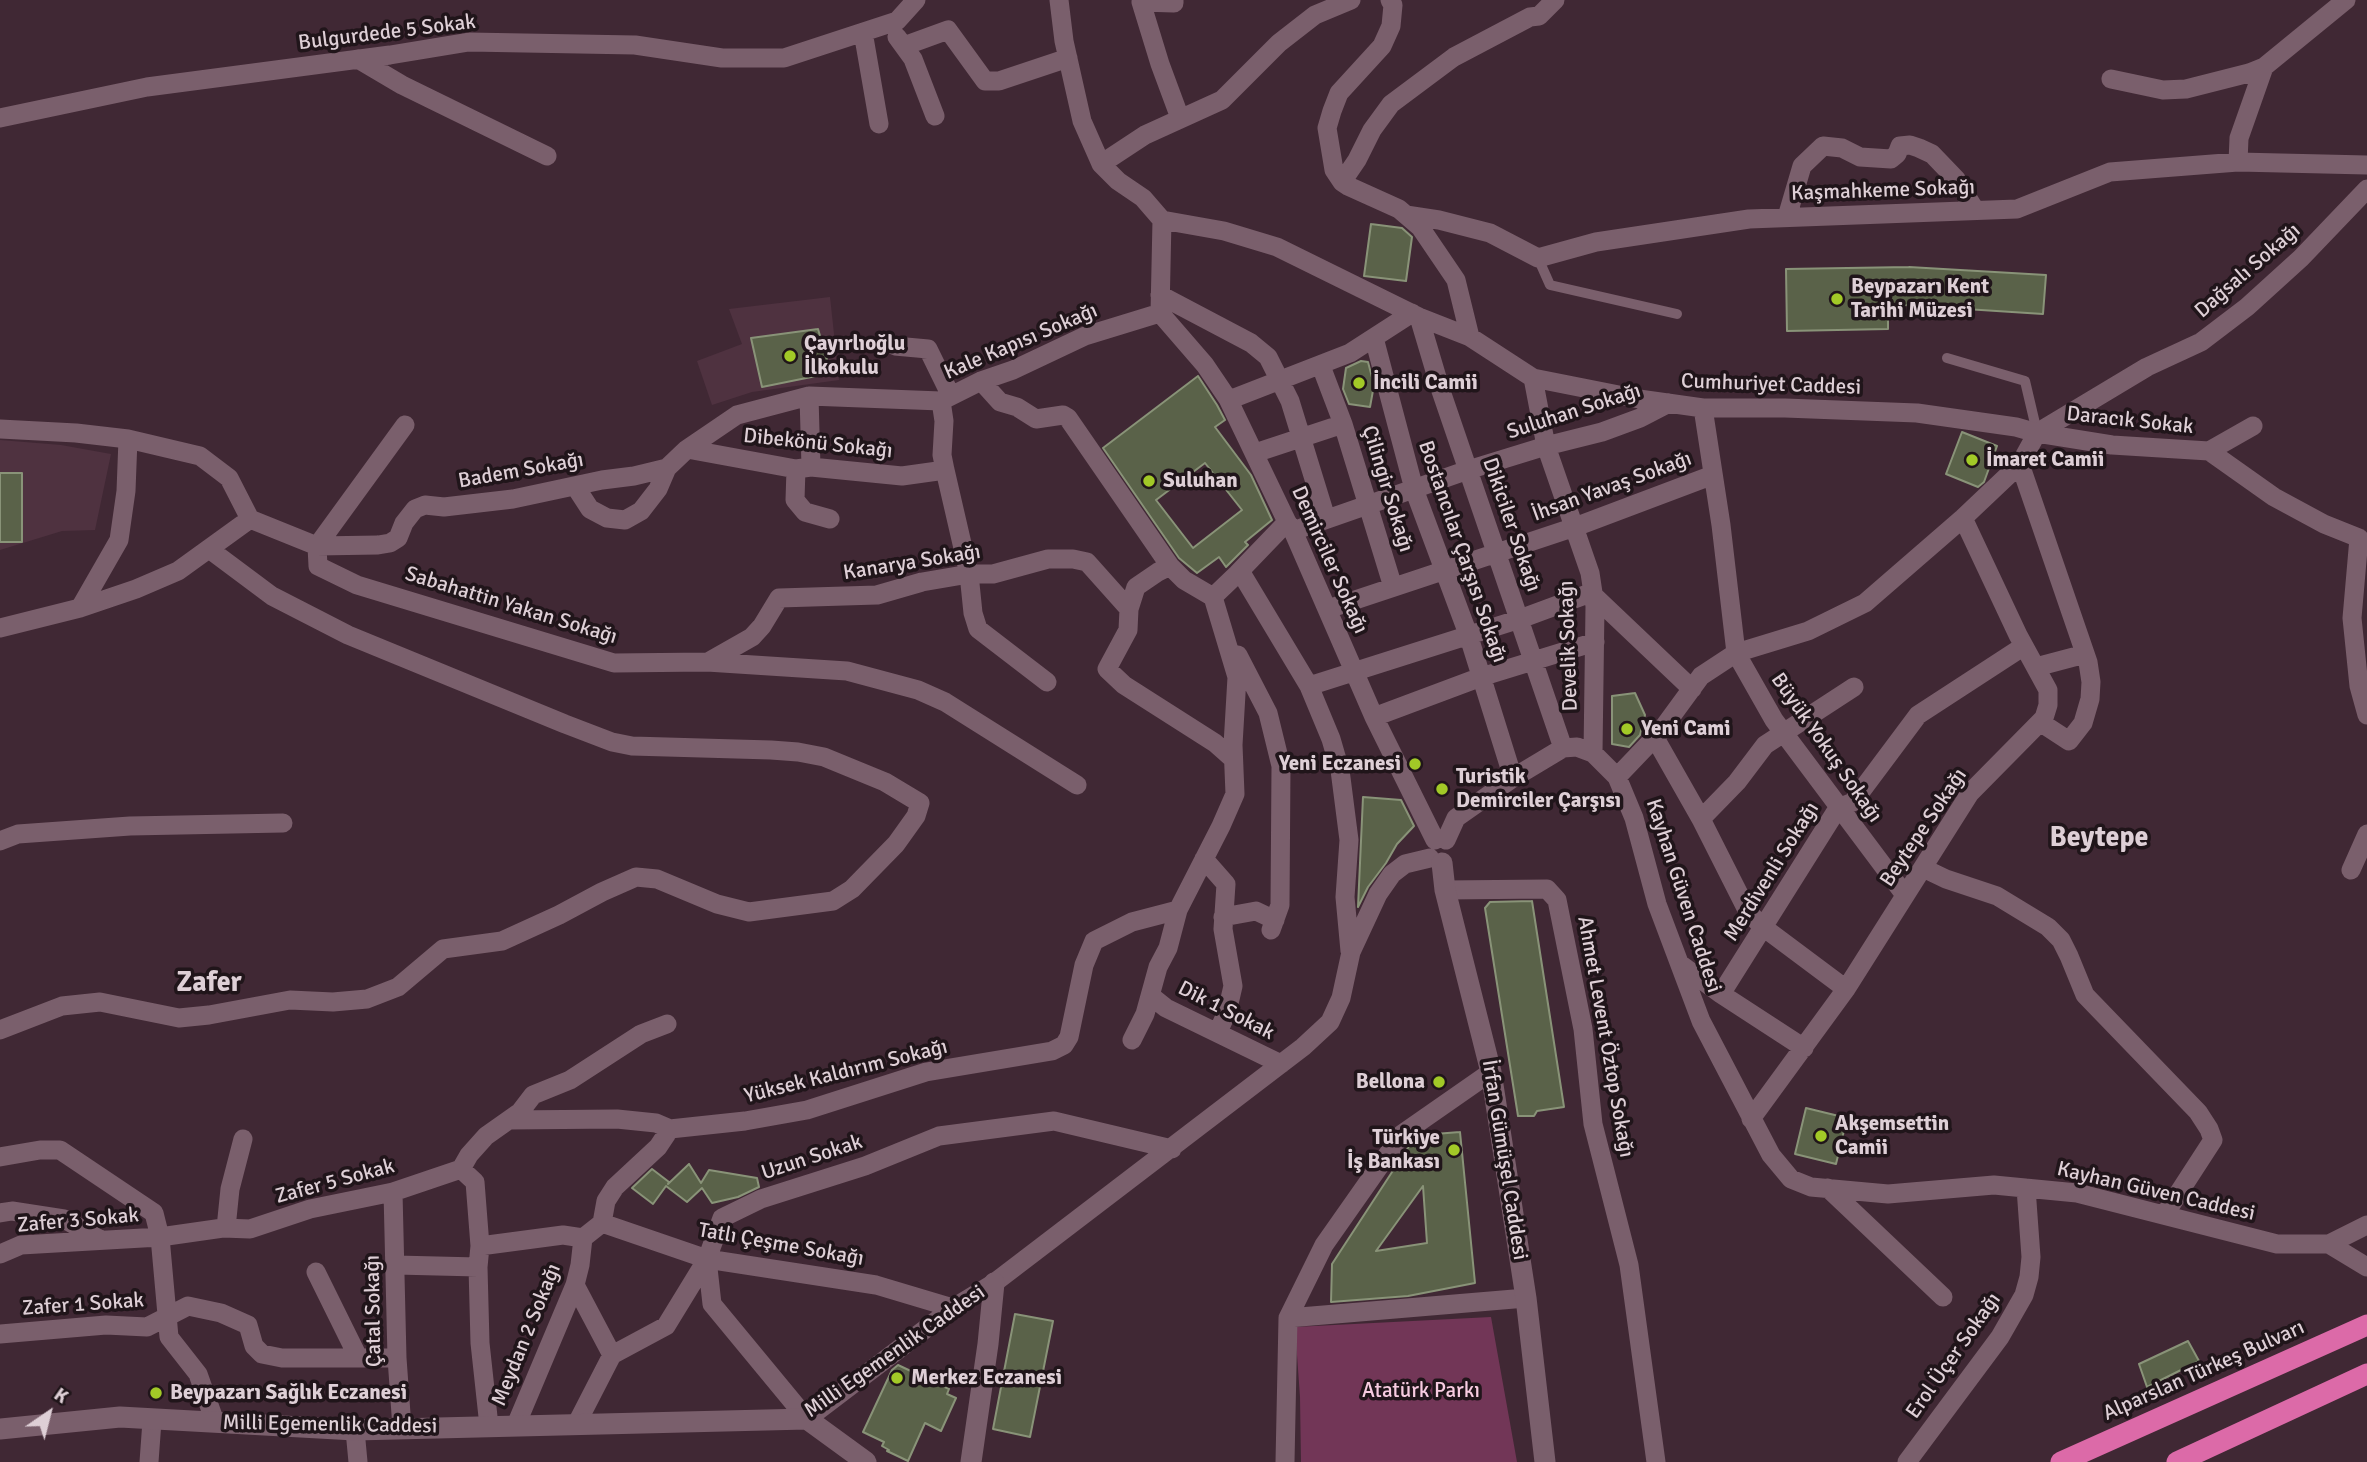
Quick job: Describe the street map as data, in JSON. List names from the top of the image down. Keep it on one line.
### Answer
{"streets":{"highway":["Alparslan Türkeş Bulvarı"],"street":["Bulgurdede 5 Sokak","Kaşmahkeme Sokağı","Dağsalı Sokağı","Kale Kapısı Sokağı","Cumhuriyet Caddesi","Suluhan Sokağı","Daracık Sokak","Dibekönü Sokağı","Badem Sokağı","İhsan Yavaş Sokağı","Çilingir Sokağı","Dikiciler Sokağı","Bostancılar Çarşısı Sokağı","Demirciler Sokağı","Kanarya Sokağı","Sabahattin Yakan Sokağı","Develik Sokağı","Büyük Yokuş Sokağı","Beytepe Sokağı","Merdivenli Sokağı","Kayhan Güven Caddesi","Dik 1 Sokak","Ahmet Levent Öztop Sokağı","Yüksek Kaldırım Sokağı","Uzun Sokak","İrfan Gümüşel Caddesi","Zafer 5 Sokak","Zafer 3 Sokak","Tatlı Çeşme Sokağı","Zafer 1 Sokak","Çatal Sokağı","Meydan 2 Sokağı","Milli Egemenlik Caddesi","Erol Üçer Sokağı"]},"crossings":[["Dağsalı Sokağı","Cumhuriyet Caddesi"],["Dağsalı Sokağı","Daracık Sokak"],["Kale Kapısı Sokağı","Dibekönü Sokağı"],["Kale Kapısı Sokağı","Badem Sokağı"],["Kale Kapısı Sokağı","Demirciler Sokağı"],["Cumhuriyet Caddesi","Suluhan Sokağı"],["Cumhuriyet Caddesi","Daracık Sokak"],["Cumhuriyet Caddesi","Dikiciler Sokağı"],["Cumhuriyet Caddesi","Develik Sokağı"],["Cumhuriyet Caddesi","Büyük Yokuş Sokağı"],["Suluhan Sokağı","Çilingir Sokağı"],["Suluhan Sokağı","Dikiciler Sokağı"],["Suluhan Sokağı","Bostancılar Çarşısı Sokağı"],["Suluhan Sokağı","Demirciler Sokağı"],["Suluhan Sokağı","Develik Sokağı"],["Badem Sokağı","Sabahattin Yakan Sokağı"],["İhsan Yavaş Sokağı","Çilingir Sokağı"],["İhsan Yavaş Sokağı","Dikiciler Sokağı"],["İhsan Yavaş Sokağı","Bostancılar Çarşısı Sokağı"],["İhsan Yavaş Sokağı","Demirciler Sokağı"],["İhsan Yavaş Sokağı","Develik Sokağı"],["İhsan Yavaş Sokağı","Büyük Yokuş Sokağı"],["Demirciler Sokağı","İrfan Gümüşel Caddesi"],["Demirciler Sokağı","Milli Egemenlik Caddesi"],["Kanarya Sokağı","Sabahattin Yakan Sokağı"],["Develik Sokağı","Kayhan Güven Caddesi"],["Büyük Yokuş Sokağı","Beytepe Sokağı"],["Büyük Yokuş Sokağı","Merdivenli Sokağı"],["Beytepe Sokağı","Kayhan Güven Caddesi"],["Kayhan Güven Caddesi","Erol Üçer Sokağı"],["Dik 1 Sokak","Milli Egemenlik Caddesi"],["Ahmet Levent Öztop Sokağı","İrfan Gümüşel Caddesi"],["Uzun Sokak","Tatlı Çeşme Sokağı"],["Uzun Sokak","Milli Egemenlik Caddesi"],["İrfan Gümüşel Caddesi","Milli Egemenlik Caddesi"],["Zafer 5 Sokak","Zafer 3 Sokak"],["Zafer 5 Sokak","Çatal Sokağı"],["Tatlı Çeşme Sokağı","Milli Egemenlik Caddesi"],["Zafer 1 Sokak","Çatal Sokağı"],["Çatal Sokağı","Milli Egemenlik Caddesi"],["Meydan 2 Sokağı","Milli Egemenlik Caddesi"]],"districts":["Beytepe","Zafer"],"parks":["Atatürk Parkı"],"places":["Beypazarı Kent Tarihi Müzesi","Çayırlıoğlu İlkokulu","İncili Camii","İmaret Camii","Suluhan","Yeni Cami","Yeni Eczanesi","Turistik Demirciler Çarşısı","Bellona","Akşemsettin Camii","Türkiye İş Bankası","Merkez Eczanesi","Beypazarı Sağlık Eczanesi"],"north":"top right"}
